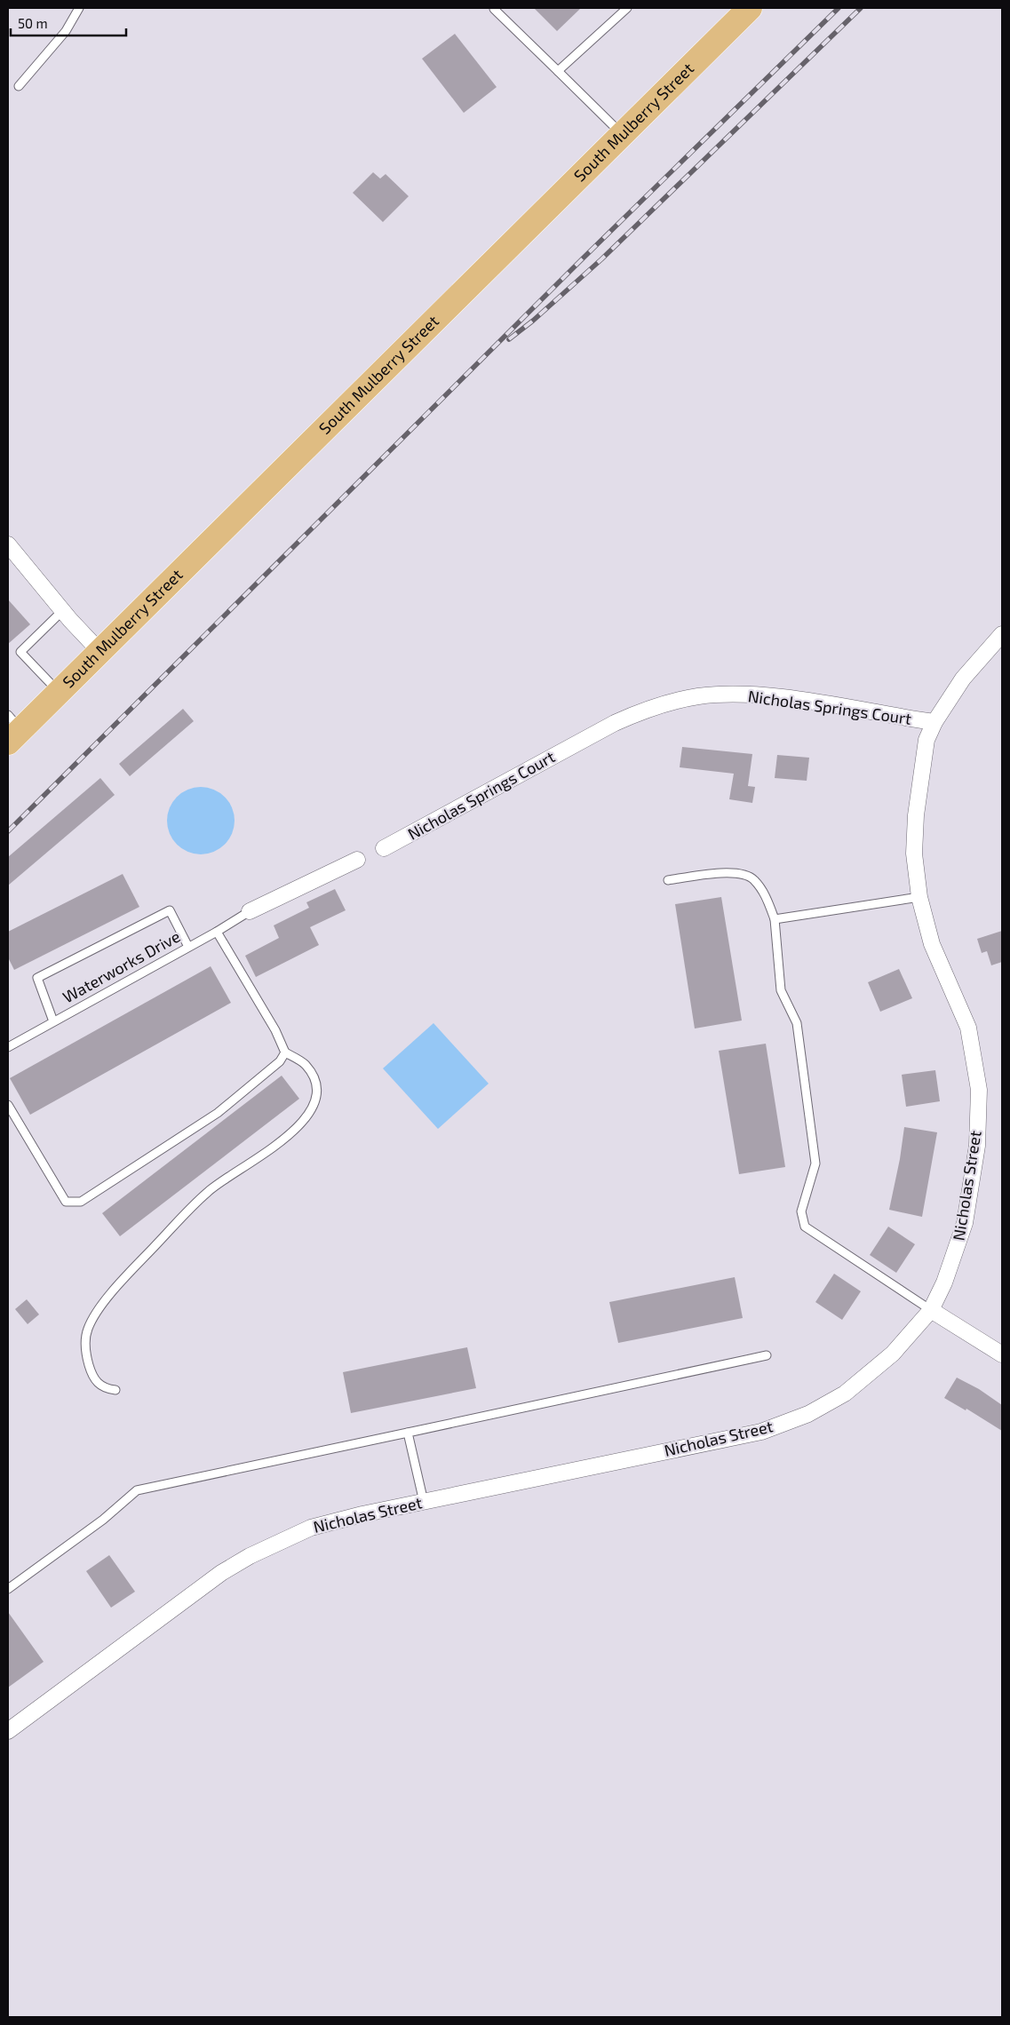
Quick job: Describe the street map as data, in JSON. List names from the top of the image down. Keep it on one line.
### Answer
{"streets":{"main road":["South Mulberry Street"],"street":["Nicholas Springs Court","Nicholas Street"],"lane":["Waterworks Drive"]},"crossings":[["Nicholas Springs Court","Nicholas Street"]],"scale_bar":"50 m"}
